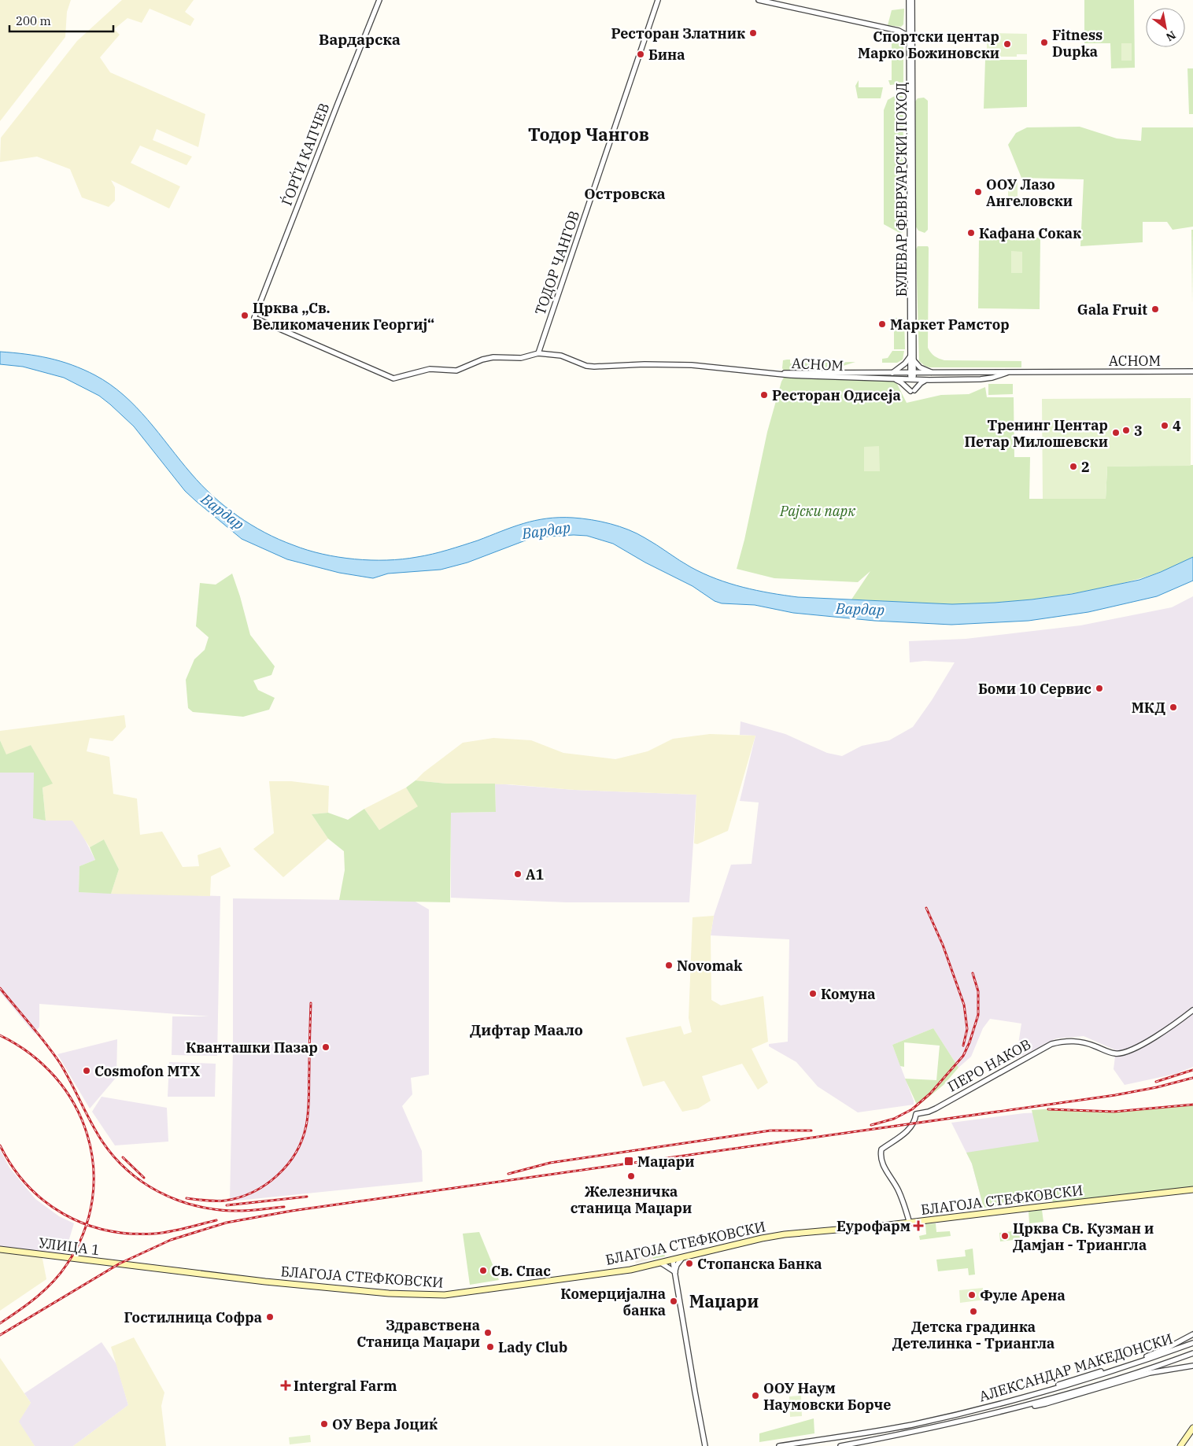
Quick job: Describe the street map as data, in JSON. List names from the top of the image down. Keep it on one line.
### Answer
{"streets":{"main road":["БЛАГОЈА СТЕФКОВСКИ","УЛИЦА 1"],"street":["ЃОРЃИ КАПЧЕВ","БУЛЕВАР ФЕВРУАРСКИ ПОХОД","ТОДОР ЧАНГОВ","АСНОМ","ПЕРО НАКОВ","АЛЕКСАНДАР МАКЕДОНСКИ"]},"crossings":[["ЃОРЃИ КАПЧЕВ","ТОДОР ЧАНГОВ"],["БУЛЕВАР ФЕВРУАРСКИ ПОХОД","АСНОМ"],["ПЕРО НАКОВ","БЛАГОЈА СТЕФКОВСКИ"],["БЛАГОЈА СТЕФКОВСКИ","УЛИЦА 1"]],"districts":["Вардарска","Тодор Чангов","Островска","Дифтар Маало","Маџари"],"water":["Вардар"],"parks":["Рајски парк"],"places":{"other":["Ресторан Златник","Fitness Dupka","Спортски центар Марко Божиновски","Бина","ООУ Лазо Ангеловски","Кафана Сокак","Gala Fruit","Црква „Св. Великомаченик Георгиј“","Маркет Рамстор","Ресторан Одисеја","4","3","Тренинг Центар Петар Милошевски","2","Боми 10 Сервис","МКД","А1","Novomak","Комуна","Кванташки Пазар","Cosmofon MTX","Железничка станица Маџари","Црква Св. Кузман и Дамјан - Триангла","Стопанска Банка","Св. Спас","Фуле Арена","Комерцијална банка","Детска градинка Детелинка - Триангла","Гостилница Софра","Здравствена Станица Маџари","Lady Club","ООУ Наум Наумовски Борче","ОУ Вера Јоциќ"],"transit":["Маџари"],"health":["Еурофарм","Intergral Farm"]},"scale_bar":"200 m","north":"bottom right"}
